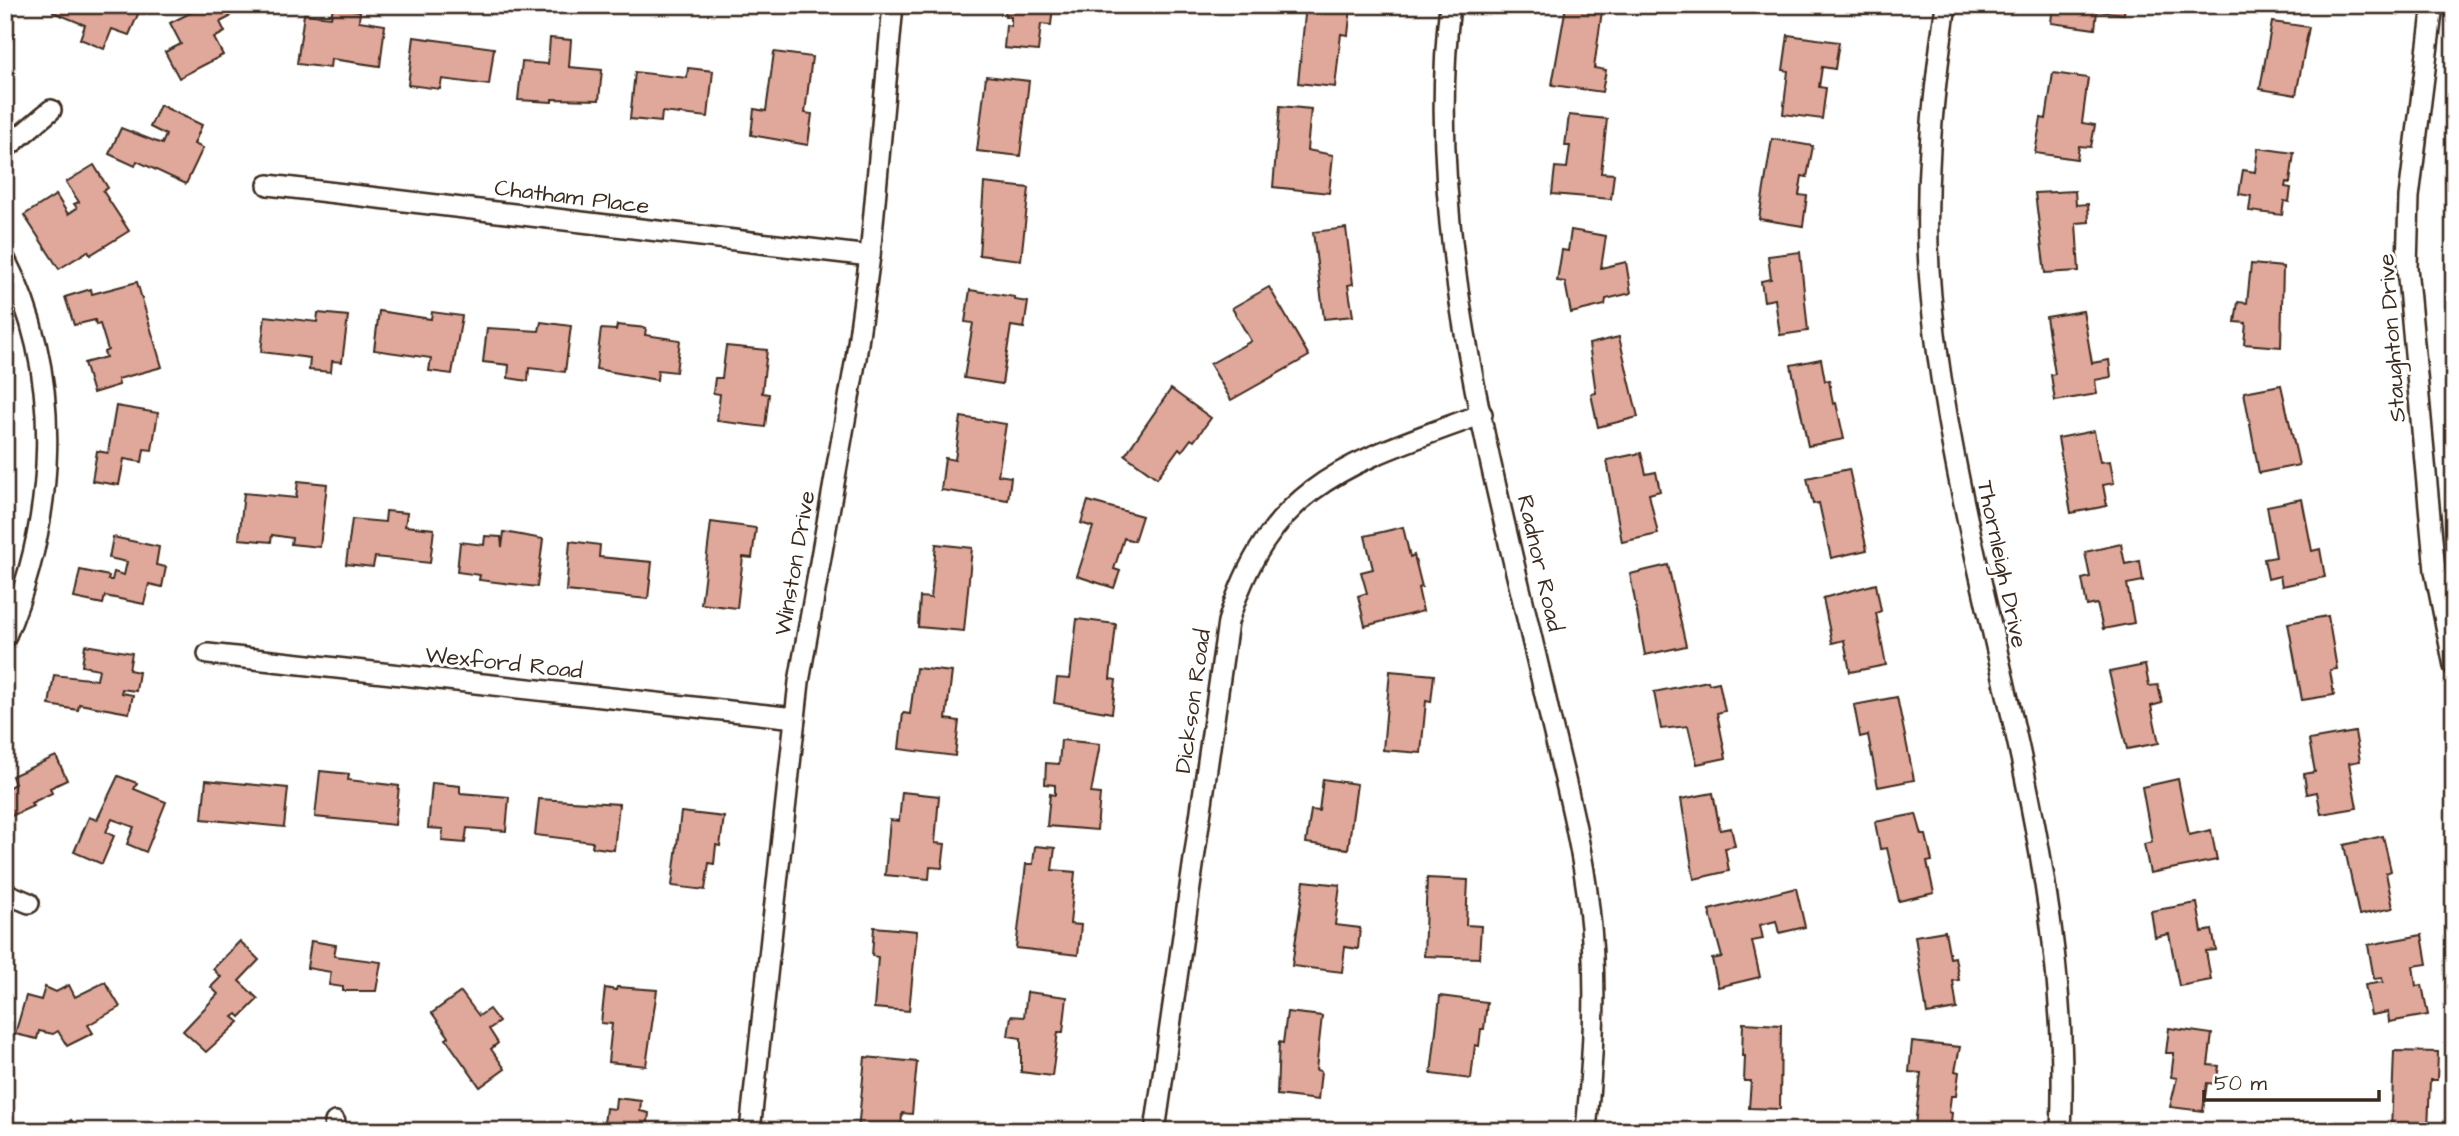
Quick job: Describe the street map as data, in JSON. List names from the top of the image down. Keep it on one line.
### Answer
{"streets":{"street":["Chatham Place","Staughton Drive","Winston Drive","Radnor Road","Thornleigh Drive","Wexford Road","Dickson Road"]},"crossings":[["Chatham Place","Winston Drive"],["Winston Drive","Wexford Road"],["Radnor Road","Dickson Road"]],"scale_bar":"50 m"}
